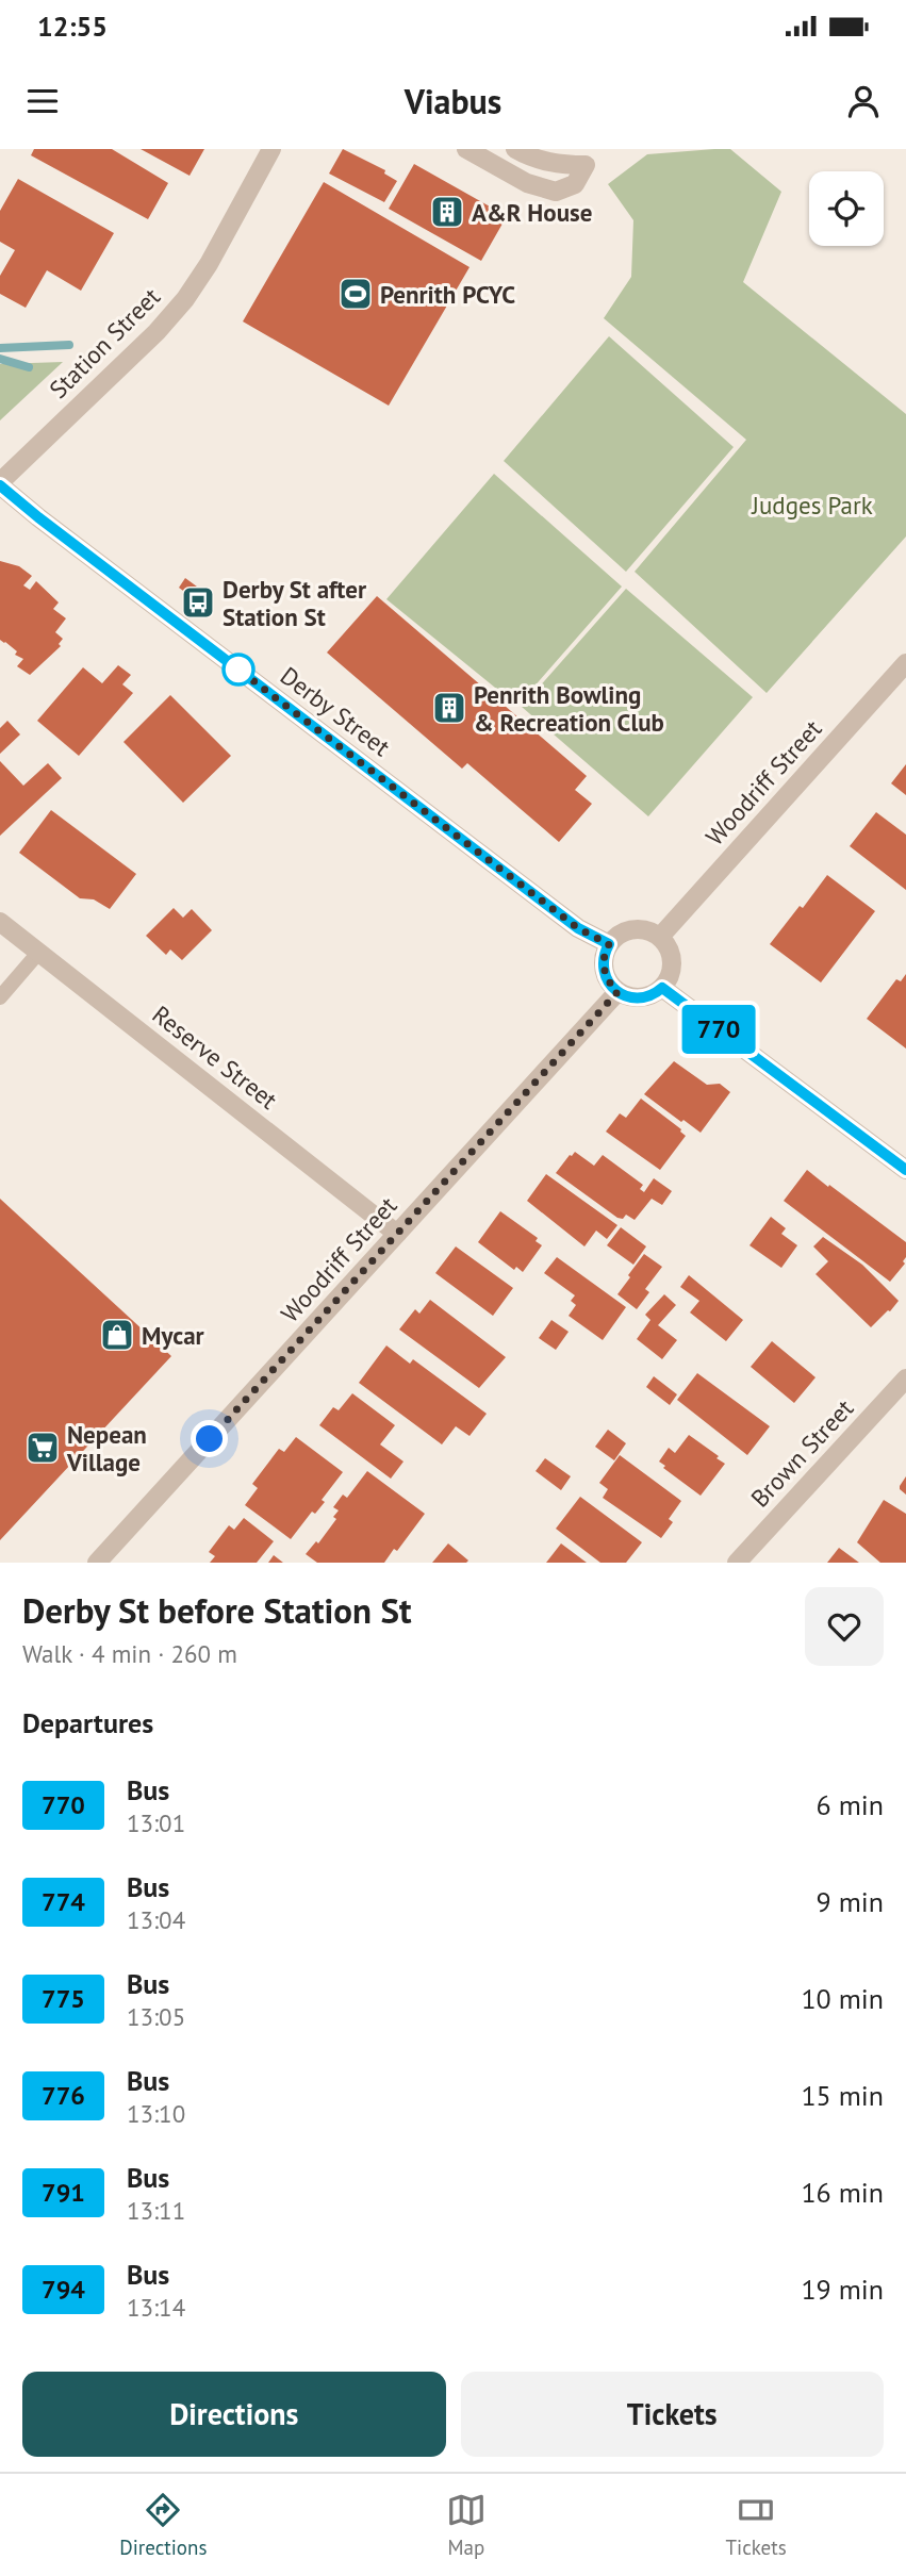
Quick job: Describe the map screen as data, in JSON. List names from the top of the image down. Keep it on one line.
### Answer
{"streets":{"street":["Station Street","Derby Street","Woodriff Street","Reserve Street","Brown Street"]},"crossings":[["Station Street","Derby Street"],["Derby Street","Woodriff Street"],["Woodriff Street","Reserve Street"]],"parks":["Judges Park"],"places":{"building":["A&R House","Penrith Bowling & Recreation Club"],"sports":["Penrith PCYC"],"bus stop":["Derby St after Station St"],"shop":["Mycar"],"supermarket":["Nepean Village"]},"lines":["bus line 770"],"page":{"status":"12:55","header":"Viabus","on_map":"770","heading":[["Derby St before Station St","Walk · 4 min · 260 m"],"Departures"],"list":[{"mark":"770","name":"Bus","note":"13:01","value":"6 min"},{"mark":"774","name":"Bus","note":"13:04","value":"9 min"},{"mark":"775","name":"Bus","note":"13:05","value":"10 min"},{"mark":"776","name":"Bus","note":"13:10","value":"15 min"},{"mark":"791","name":"Bus","note":"13:11","value":"16 min"},{"mark":"794","name":"Bus","note":"13:14","value":"19 min"}],"buttons":["Directions","Tickets"],"tabs":["Directions","Map","Tickets"]}}
